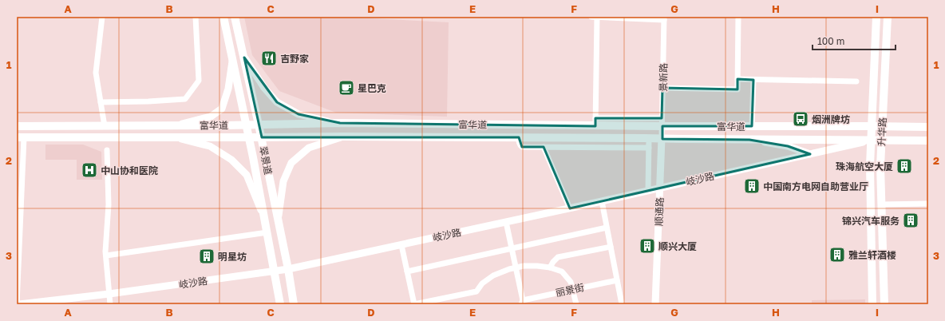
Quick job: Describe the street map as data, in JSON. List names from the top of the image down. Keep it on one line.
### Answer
{"streets":{"main road":["富华道","升华路","翠景道"],"street":["景新路","岐沙路","顺通路","丽景街"]},"crossings":[["景新路","富华道"],["景新路","顺通路"],["富华道","升华路"],["富华道","翠景道"],["富华道","岐沙路"],["富华道","顺通路"],["升华路","岐沙路"],["翠景道","岐沙路"],["岐沙路","顺通路"],["岐沙路","丽景街"]],"places":{"restaurant":["吉野家"],"cafe":["星巴克"],"bus stop":["烟洲牌坊"],"building":["珠海航空大厦","中国南方电网自助营业厅","锦兴汽车服务","顺兴大厦","雅兰轩酒楼","明星坊"],"hospital":["中山协和医院"]},"scale_bar":"100 m","grid":{"columns":["A","B","C","D","E","F","G","H","I"],"rows":["1","2","3"]}}
